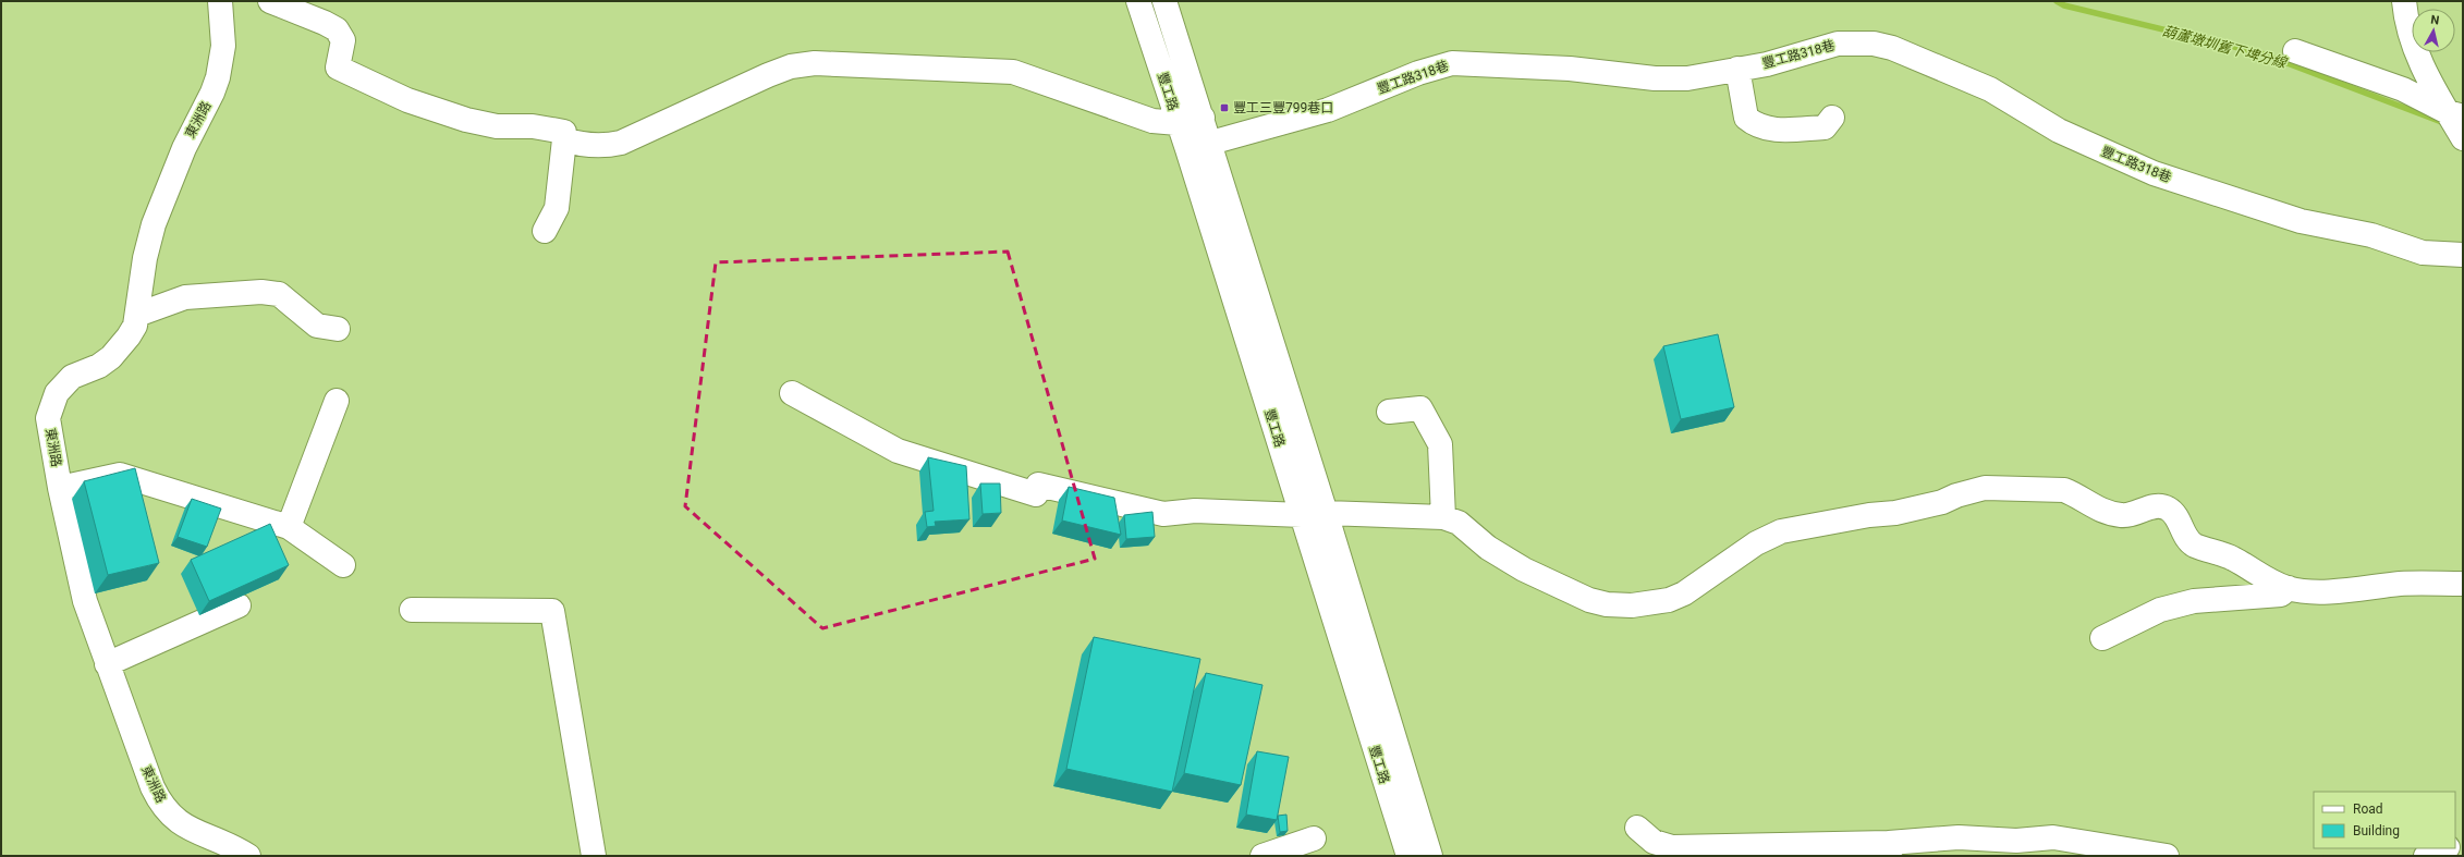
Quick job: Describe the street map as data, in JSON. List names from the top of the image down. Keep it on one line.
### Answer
{"streets":{"street":["豐工路318巷","豐工路","東洲路"]},"crossings":[["豐工路318巷","豐工路"]],"water":["葫蘆墩圳舊下埤分線"],"places":{"transit":["豐工三豐799巷口"]},"legend":["Road","Building"],"north":"top"}
